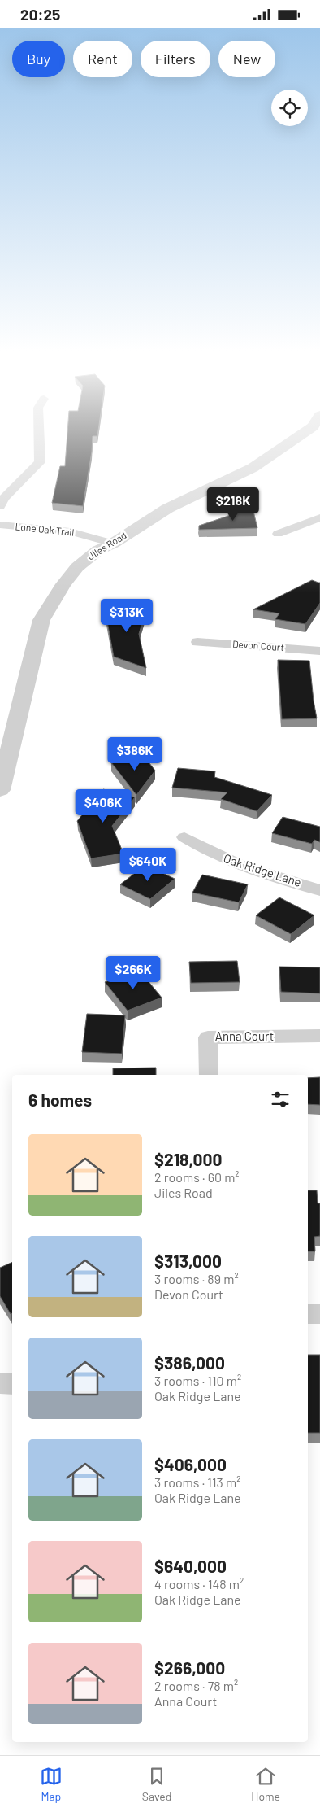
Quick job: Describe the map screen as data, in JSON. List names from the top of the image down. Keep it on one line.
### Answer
{"streets":{"street":["Lone Oak Trail","Jiles Road","Devon Court","Oak Ridge Lane","Anna Court"]},"crossings":[["Lone Oak Trail","Jiles Road"]],"page":{"status":"20:25","chip":["Buy","Rent","Filters","New"],"price":["$218K","$313K","$386K","$406K","$640K","$266K"],"heading":"6 homes","list":[{"name":"$218,000","note":"2 rooms · 60 m² · Jiles Road"},{"name":"$313,000","note":"3 rooms · 89 m² · Devon Court"},{"name":"$386,000","note":"3 rooms · 110 m² · Oak Ridge Lane"},{"name":"$406,000","note":"3 rooms · 113 m² · Oak Ridge Lane"},{"name":"$640,000","note":"4 rooms · 148 m² · Oak Ridge Lane"},{"name":"$266,000","note":"2 rooms · 78 m² · Anna Court"}],"tabs":["Map","Saved","Home"]}}
